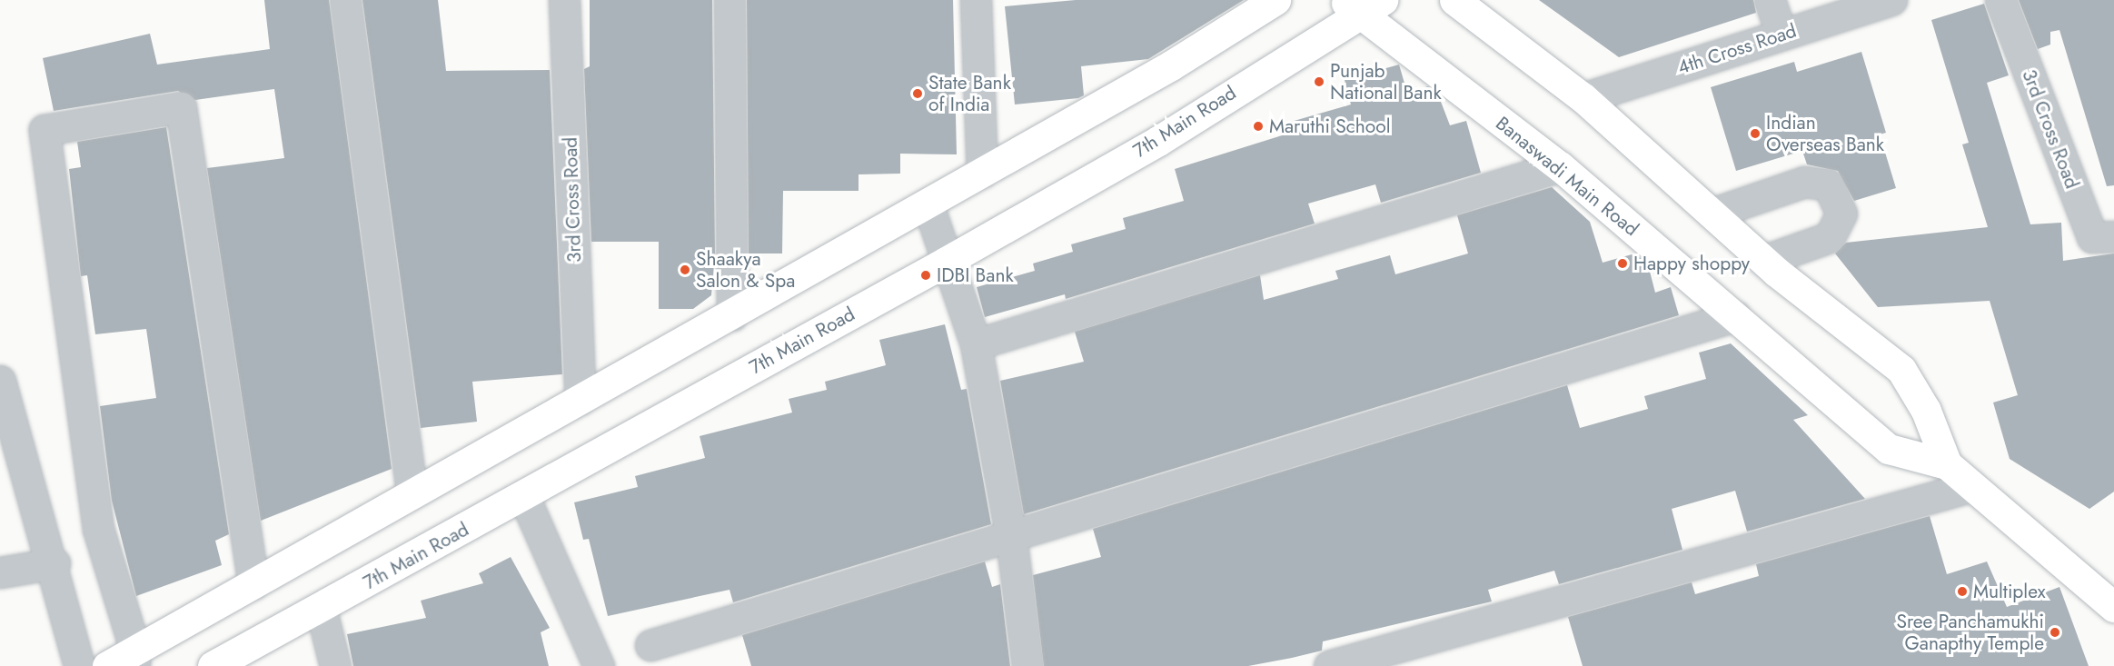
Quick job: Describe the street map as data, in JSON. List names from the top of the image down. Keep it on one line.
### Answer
{"streets":{"main road":["7th Main Road","Banaswadi Main Road"],"street":["4th Cross Road","3rd Cross Road"]},"crossings":[["4th Cross Road","Banaswadi Main Road"],["7th Main Road","Banaswadi Main Road"]],"places":["Punjab National Bank","State Bank of India","Maruthi School","Indian Overseas Bank","Happy shoppy","Shaakya Salon & Spa","IDBI Bank","Multiplex","Sree Panchamukhi Ganapthy Temple"]}
